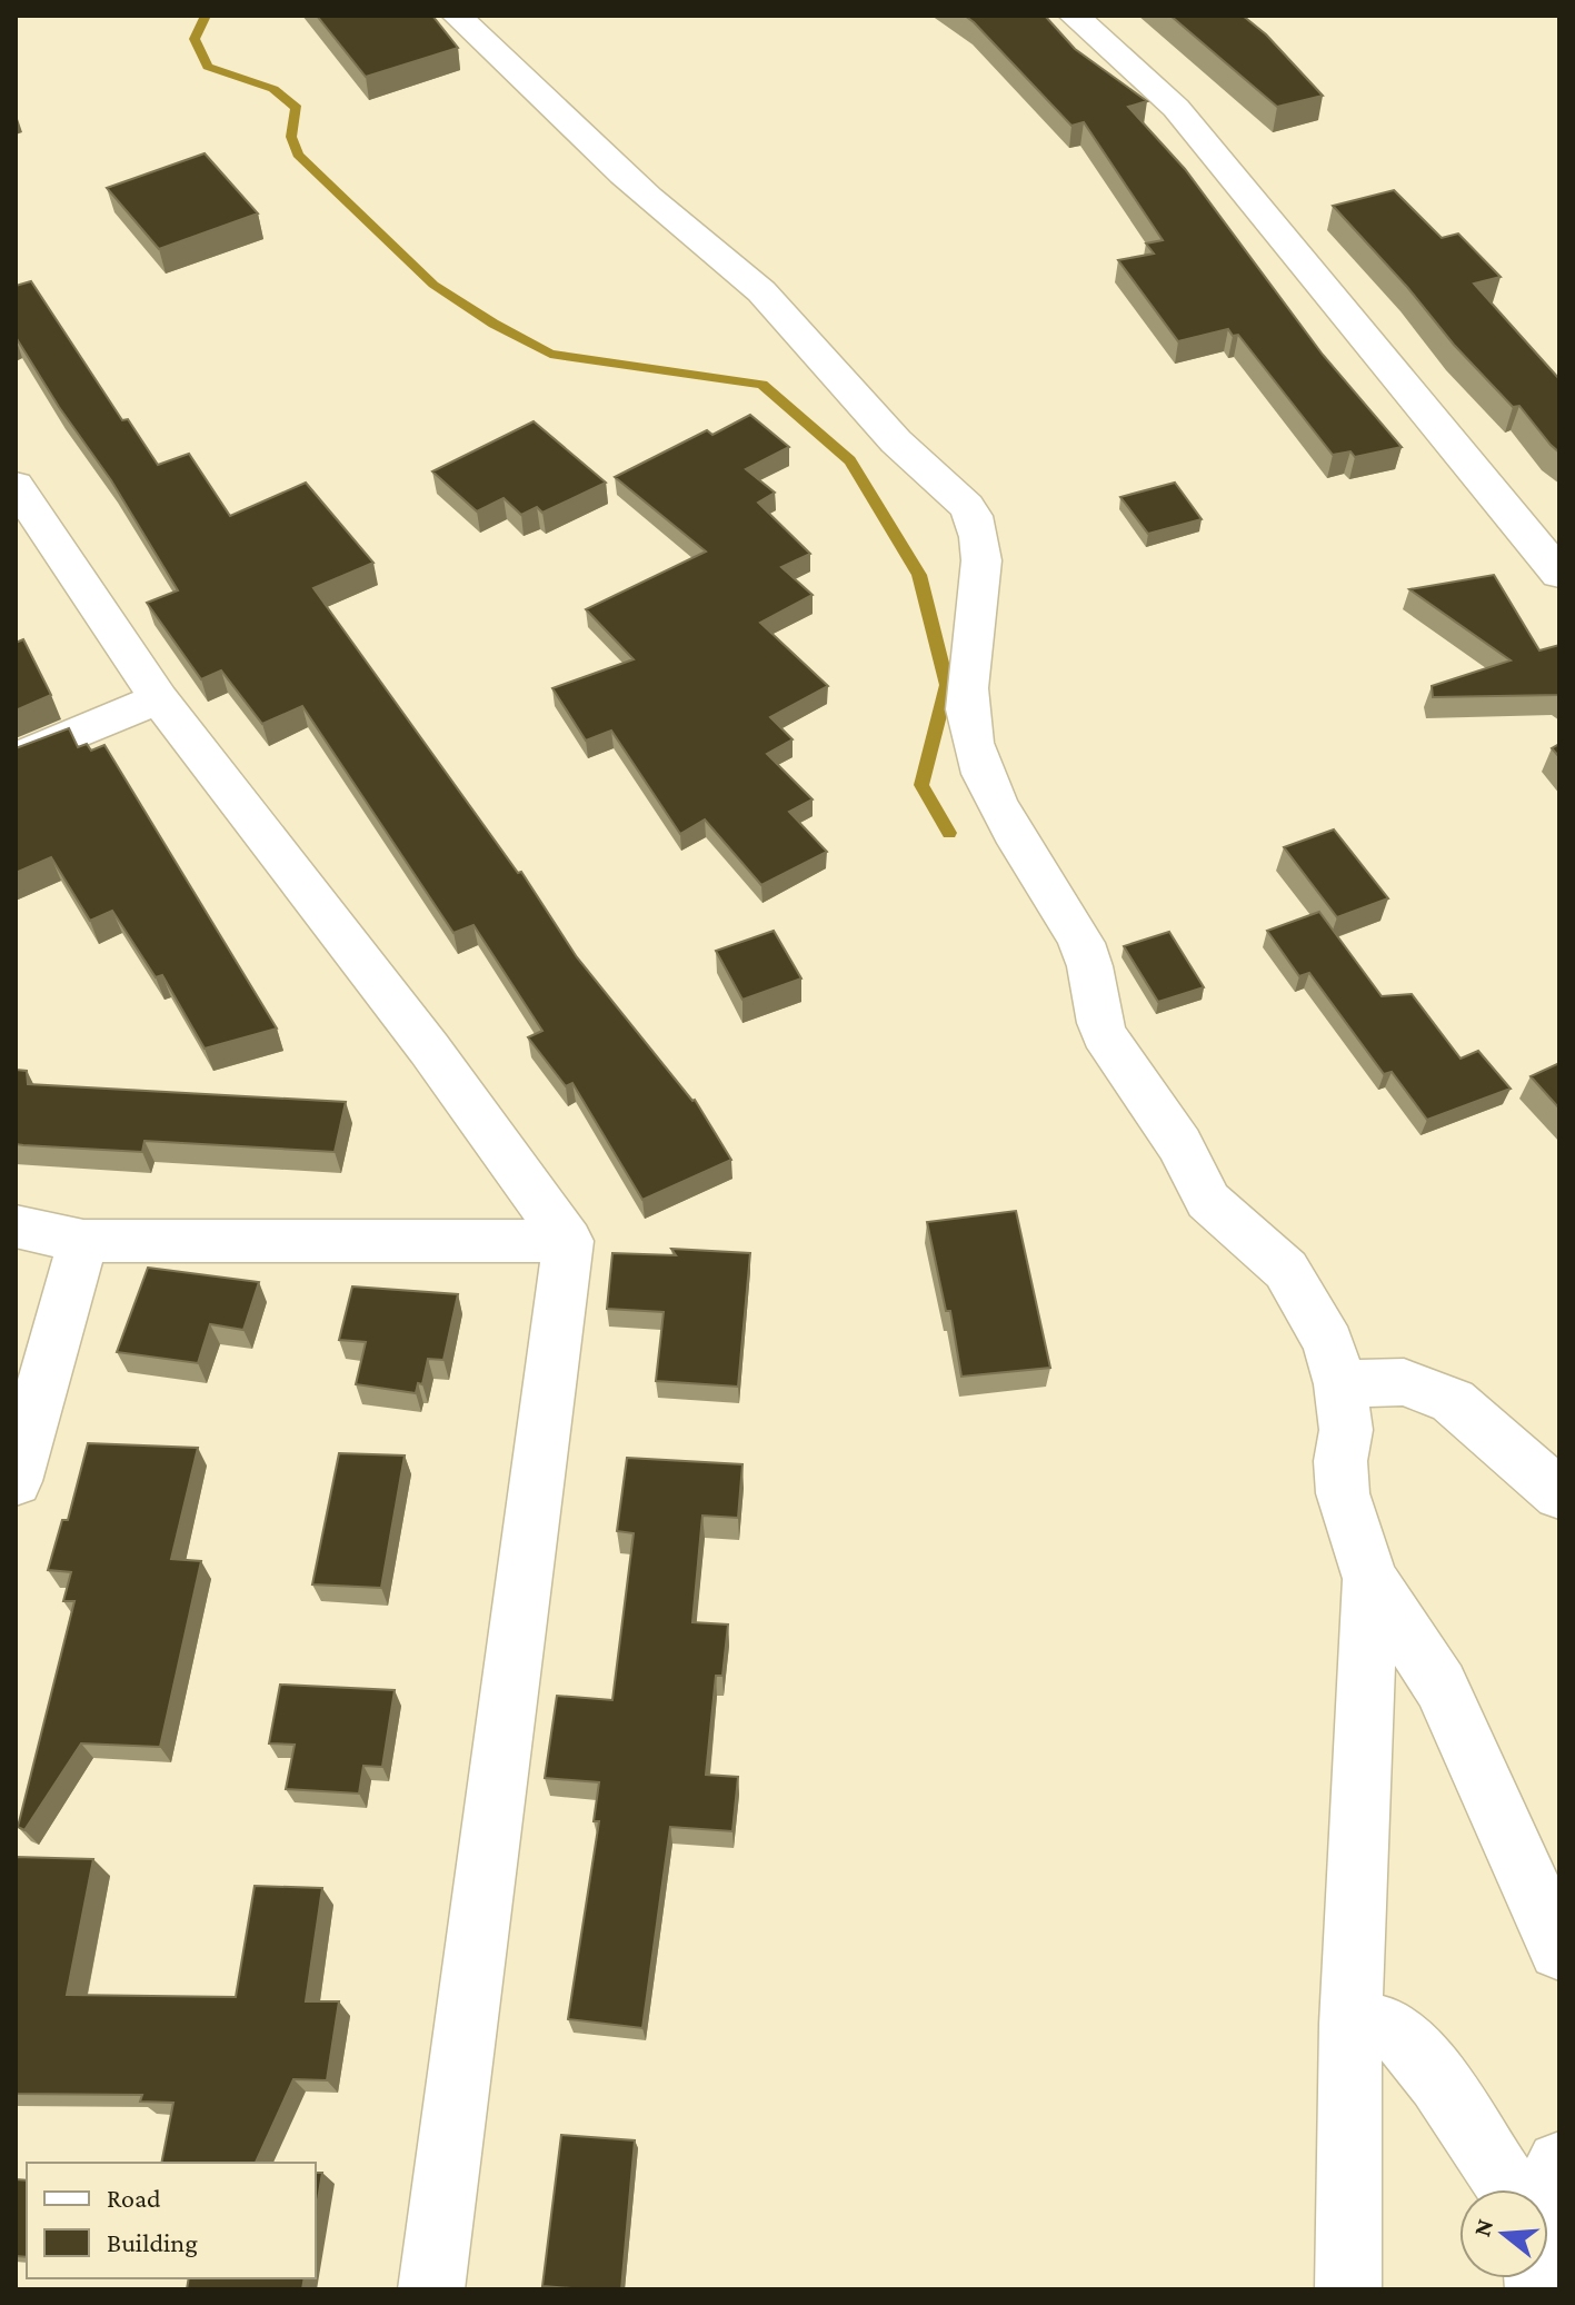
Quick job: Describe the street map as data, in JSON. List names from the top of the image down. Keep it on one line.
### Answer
{"legend":["Road","Building"],"north":"left"}
